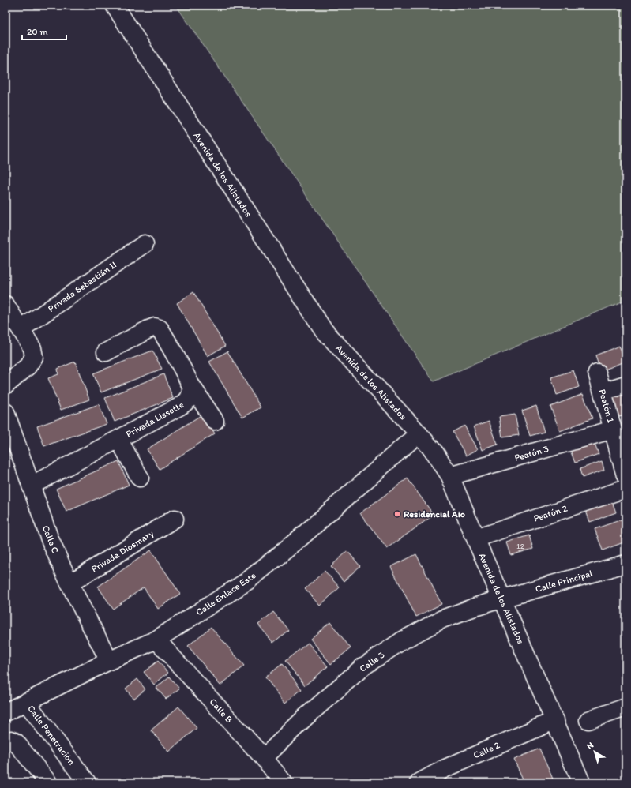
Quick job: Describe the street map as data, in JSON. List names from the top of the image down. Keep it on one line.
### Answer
{"streets":{"street":["Avenida de los Alistados","Privada Sebastián II","Peatón 1","Privada Lissette","Peatón 3","Peatón 2","Calle C","Privada Diosmary","Calle Principal","Calle Enlace Este","Calle 3","Calle B","Calle Penetración","Calle 2"]},"crossings":[["Avenida de los Alistados","Peatón 3"],["Avenida de los Alistados","Peatón 2"],["Avenida de los Alistados","Calle Principal"],["Avenida de los Alistados","Calle Enlace Este"],["Avenida de los Alistados","Calle 3"],["Avenida de los Alistados","Calle 2"],["Peatón 1","Peatón 3"],["Privada Lissette","Calle C"],["Calle C","Privada Diosmary"],["Calle C","Calle Enlace Este"],["Calle Principal","Calle 3"],["Calle Enlace Este","Calle B"],["Calle Enlace Este","Calle Penetración"],["Calle 3","Calle B"]],"places":["Residencial Aio"],"house_numbers":["12"],"scale_bar":"20 m","north":"top left"}
